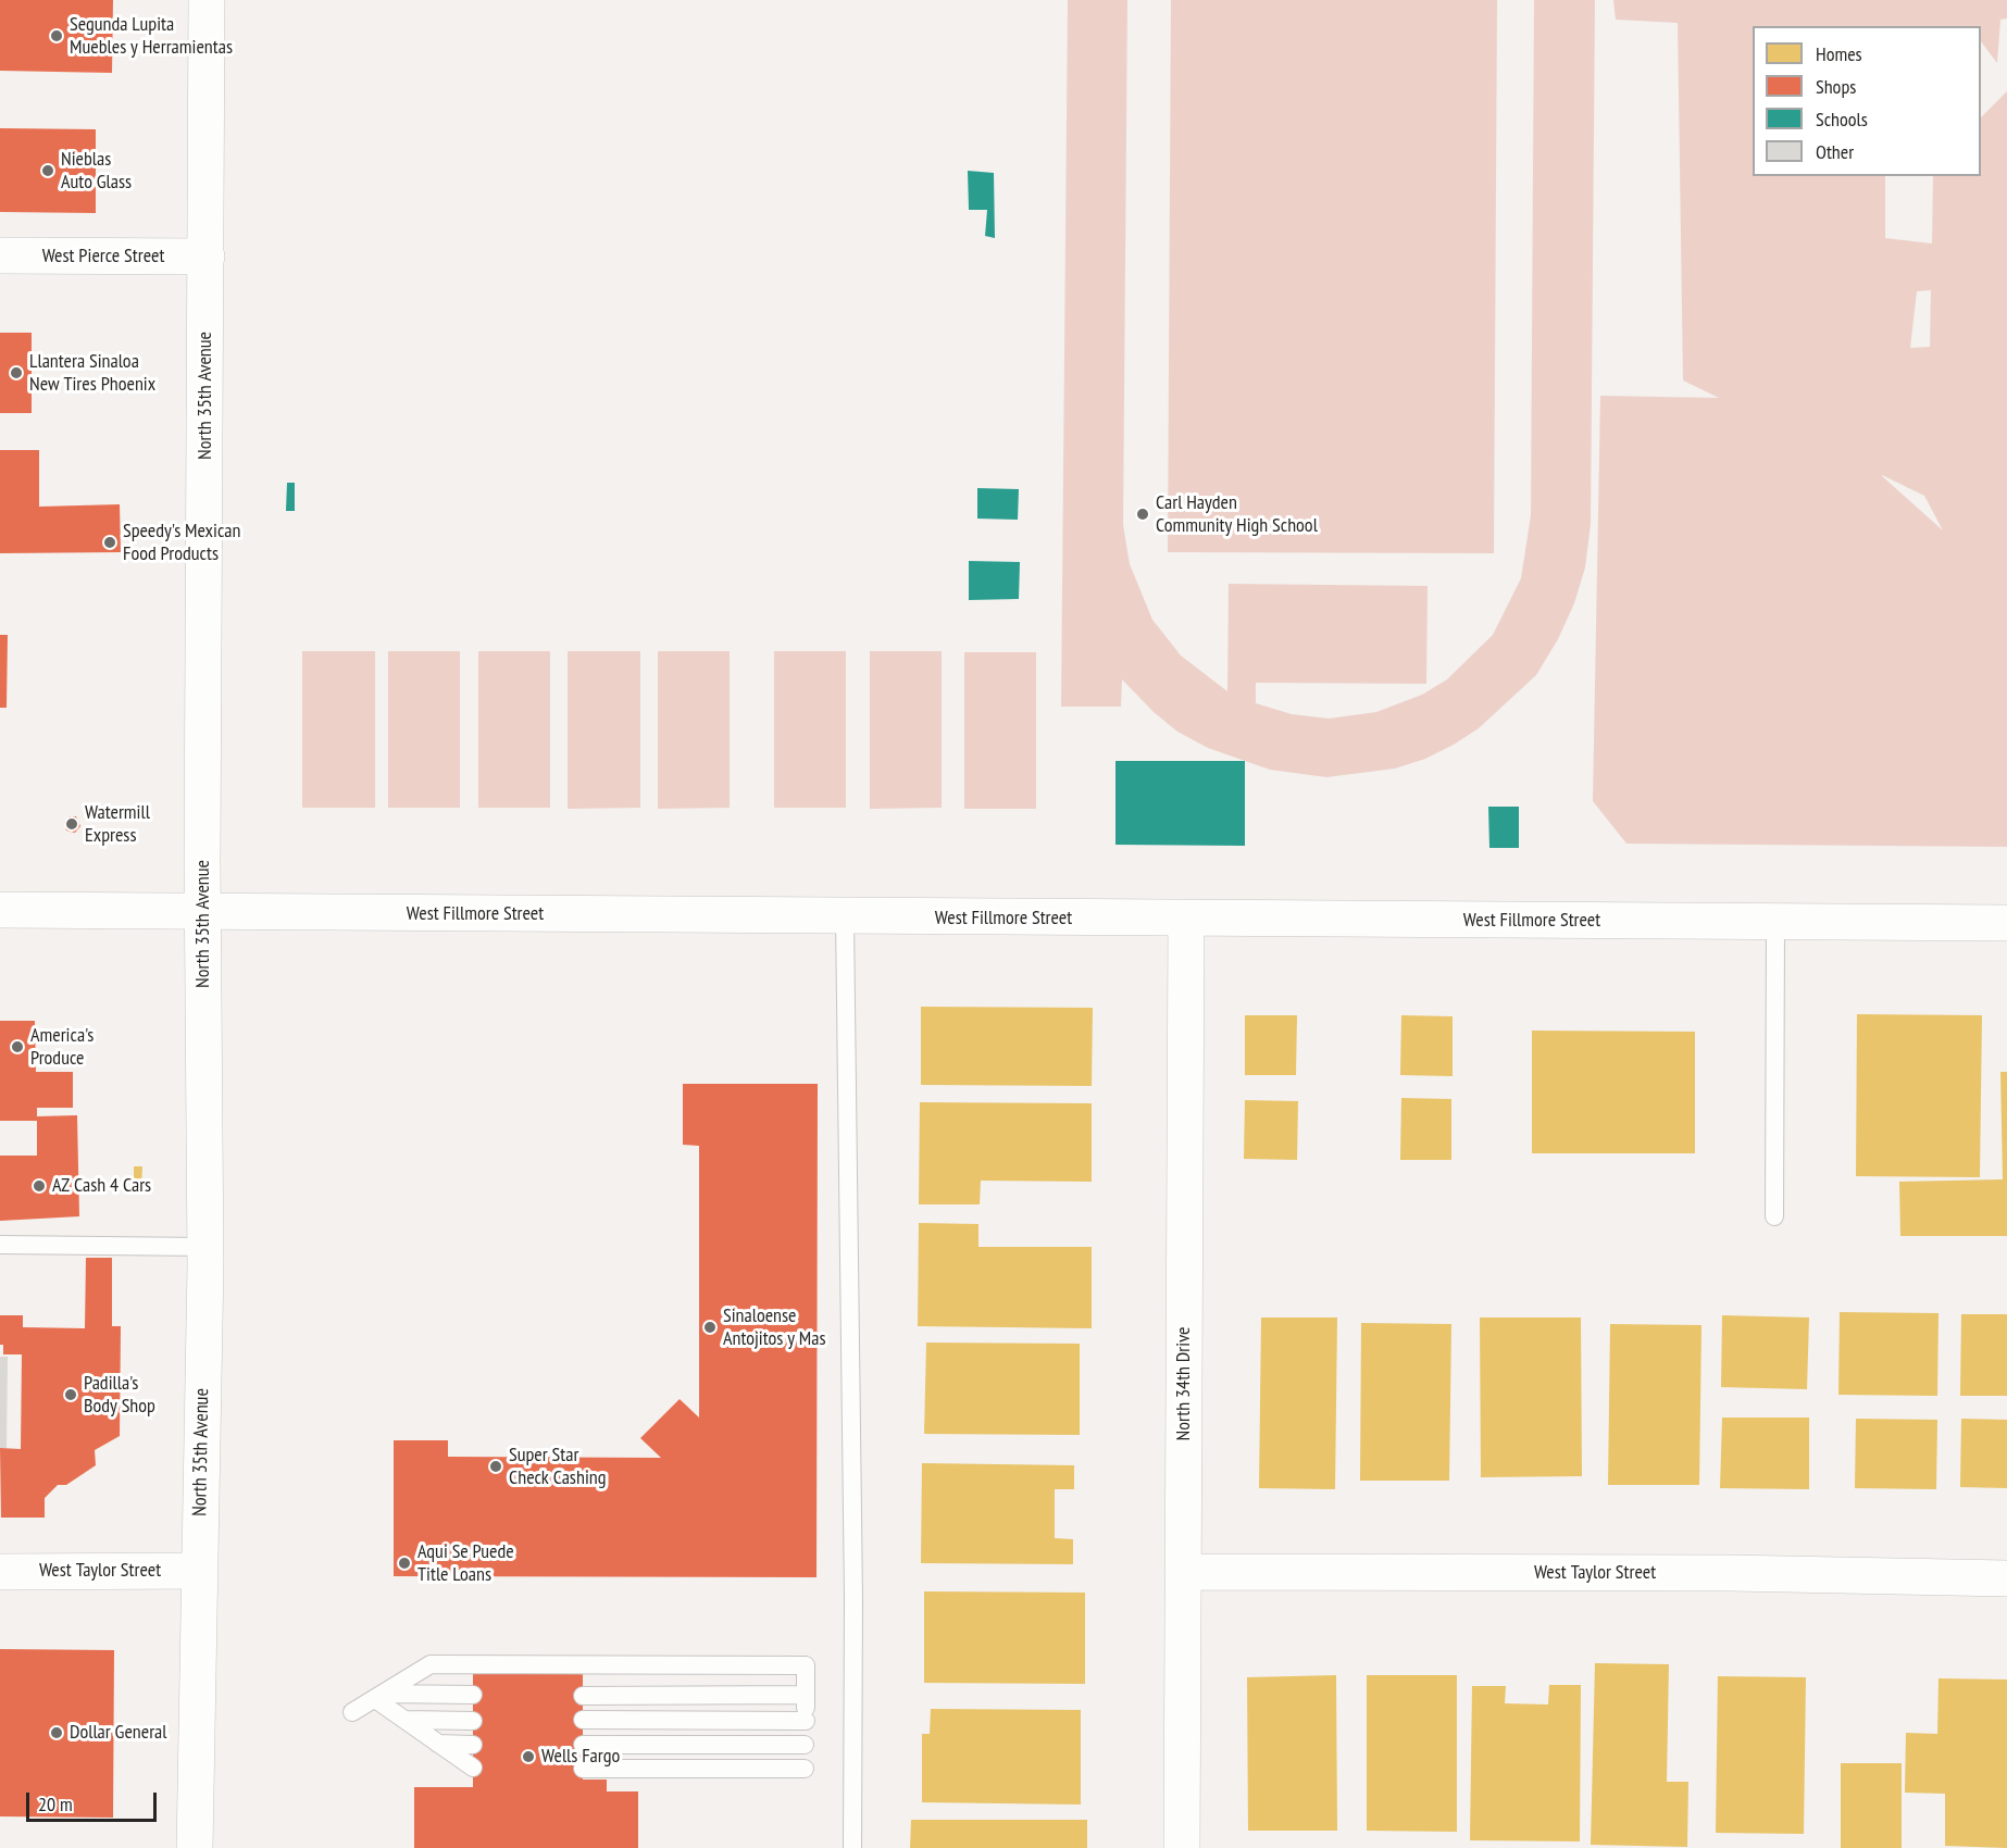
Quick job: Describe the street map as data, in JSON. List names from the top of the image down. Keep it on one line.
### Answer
{"streets":{"street":["West Pierce Street","North 35th Avenue","West Fillmore Street","North 34th Drive","West Taylor Street"]},"crossings":[["West Pierce Street","North 35th Avenue"],["North 35th Avenue","West Fillmore Street"],["North 35th Avenue","West Taylor Street"],["West Fillmore Street","North 34th Drive"],["North 34th Drive","West Taylor Street"]],"places":["Segunda Lupita Muebles y Herramientas","Nieblas Auto Glass","Llantera Sinaloa New Tires Phoenix","Carl Hayden Community High School","Speedy's Mexican Food Products","Watermill Express","America's Produce","AZ Cash 4 Cars","Sinaloense Antojitos y Mas","Padilla's Body Shop","Super Star Check Cashing","Aqui Se Puede Title Loans","Dollar General","Wells Fargo"],"legend":["Homes","Shops","Schools","Other"],"scale_bar":"20 m"}
